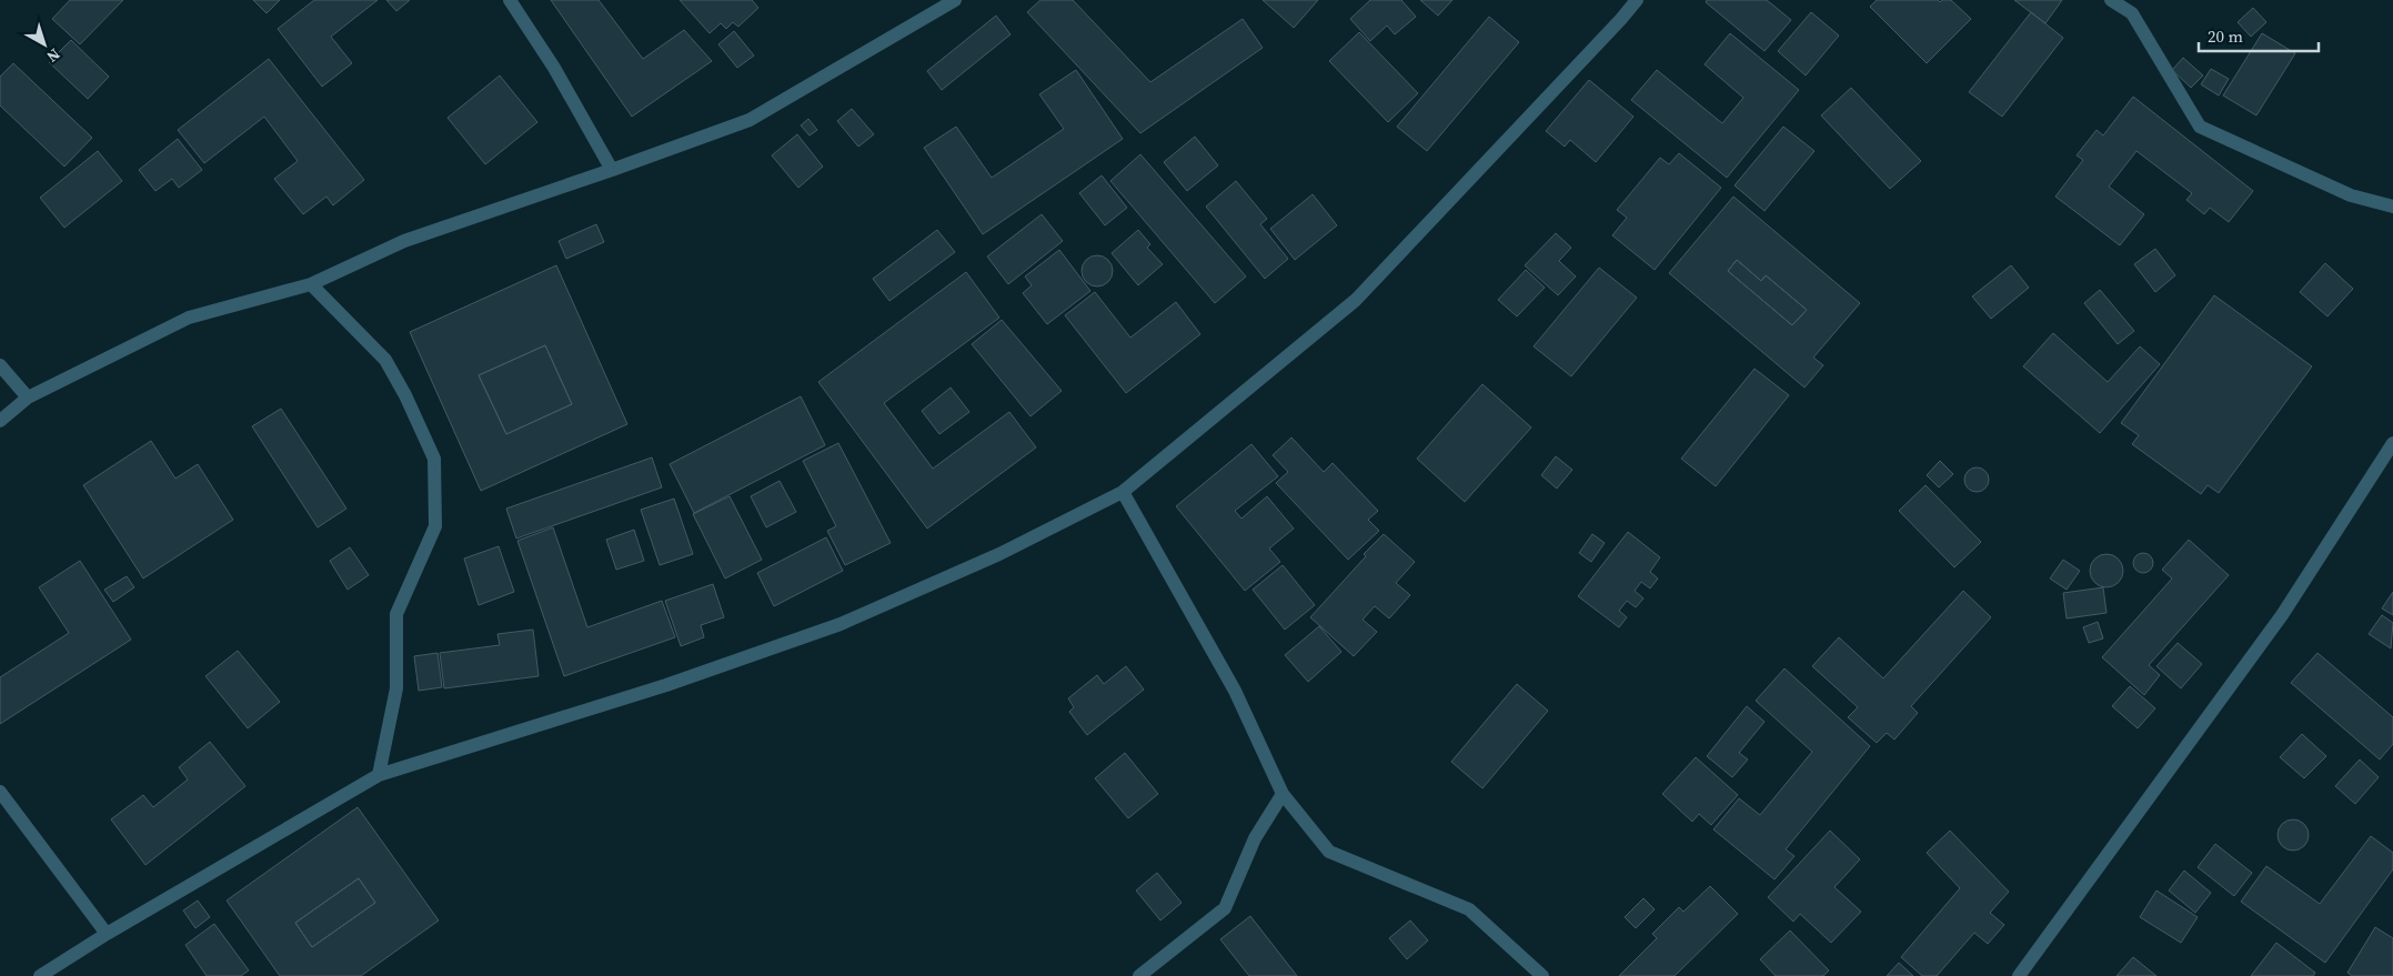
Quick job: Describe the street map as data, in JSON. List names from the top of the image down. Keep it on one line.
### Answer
{"scale_bar":"20 m","north":"bottom right"}
